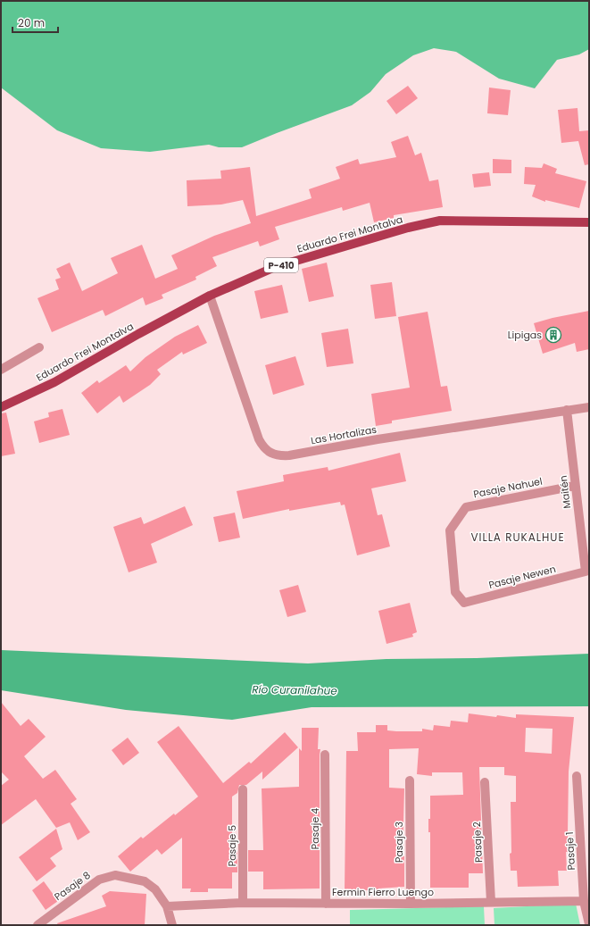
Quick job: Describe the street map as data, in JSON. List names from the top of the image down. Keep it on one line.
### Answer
{"streets":{"main road":["Eduardo Frei Montalva","P-410"],"street":["Las Hortalizas","Pasaje Nahuel","Maitén","Pasaje Newen","Pasaje 4","Pasaje 3","Pasaje 2","Pasaje 5","Pasaje 1","Pasaje 8","Fermin Fierro Luengo"]},"crossings":[["Eduardo Frei Montalva","Las Hortalizas"],["Las Hortalizas","Maitén"],["Pasaje Nahuel","Maitén"],["Pasaje Nahuel","Pasaje Newen"],["Maitén","Pasaje Newen"],["Pasaje 4","Fermin Fierro Luengo"],["Pasaje 3","Fermin Fierro Luengo"],["Pasaje 2","Fermin Fierro Luengo"],["Pasaje 5","Fermin Fierro Luengo"],["Pasaje 1","Fermin Fierro Luengo"],["Pasaje 8","Fermin Fierro Luengo"]],"districts":["VILLA RUKALHUE"],"water":["Río Curanilahue"],"places":{"building":["Lipigas"]},"scale_bar":"20 m"}
